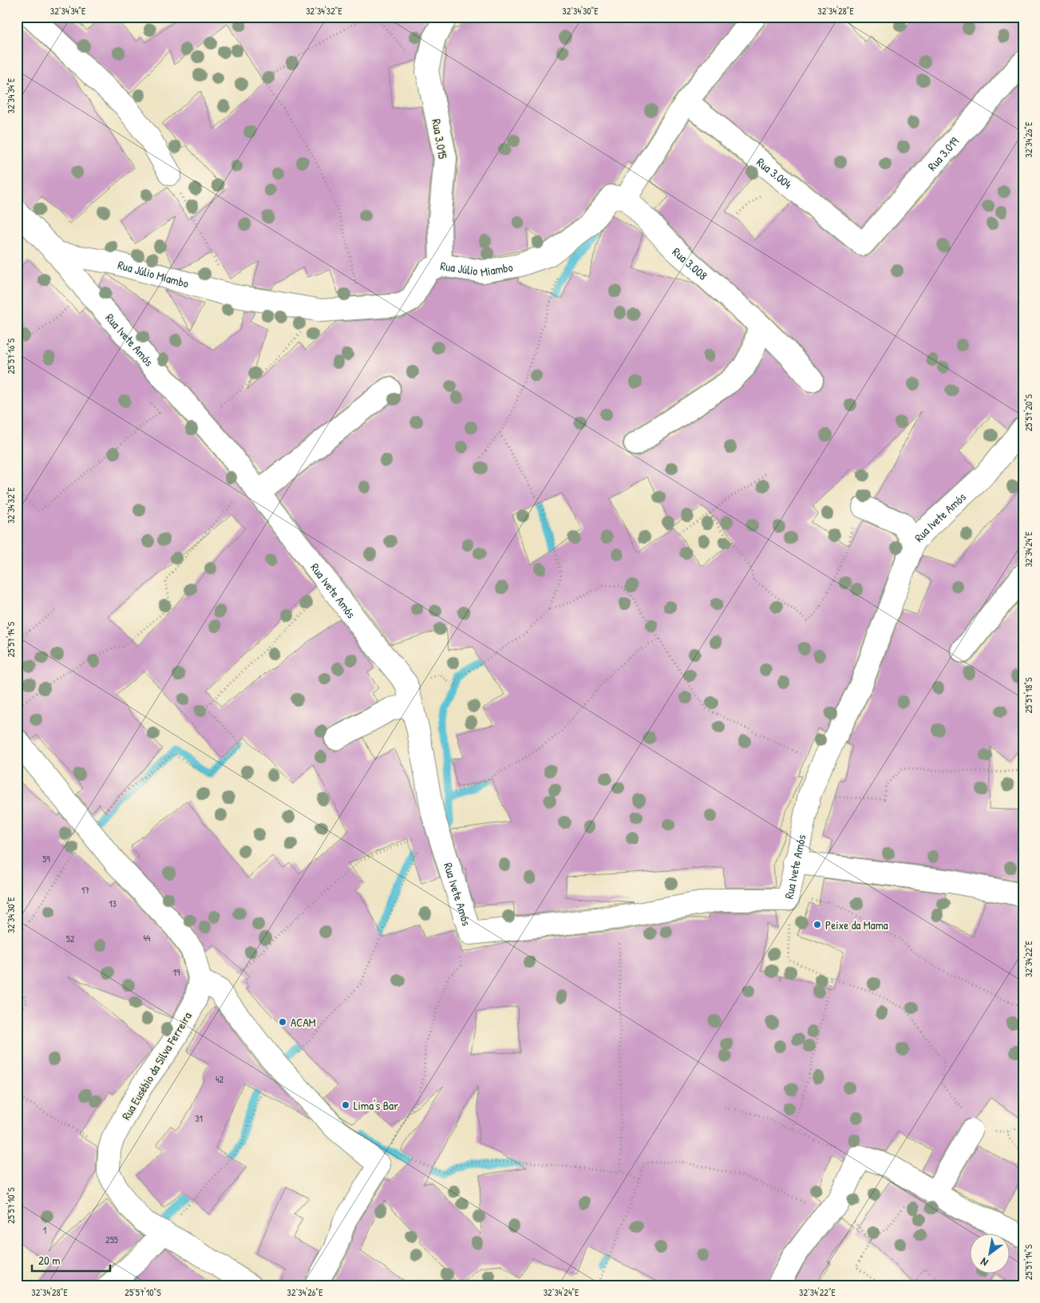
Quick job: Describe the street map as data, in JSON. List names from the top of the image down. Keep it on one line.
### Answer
{"streets":{"street":["Rua 3.015","Rua 3.019","Rua 3.004","Rua 3.008","Rua Júlio Miambo","Rua Ivete Amós","Rua Eusébio da Silva Ferreira"]},"crossings":[["Rua 3.015","Rua Júlio Miambo"],["Rua 3.019","Rua 3.004"],["Rua 3.008","Rua Júlio Miambo"],["Rua Júlio Miambo","Rua Ivete Amós"]],"places":["Peixe da Mama","ACAM","Lima's Bar"],"house_numbers":["59","17","13","44","52","19","42","31","1","255"],"scale_bar":"20 m","north":"bottom left","coordinates":["32°34'34\"E","32°34'32\"E","32°34'30\"E","32°34'28\"E","32°34'26\"E","25°57'16\"S","25°57'20\"S","32°34'24\"E","25°57'14\"S","25°57'18\"S","32°34'22\"E","25°57'10\"S"]}
